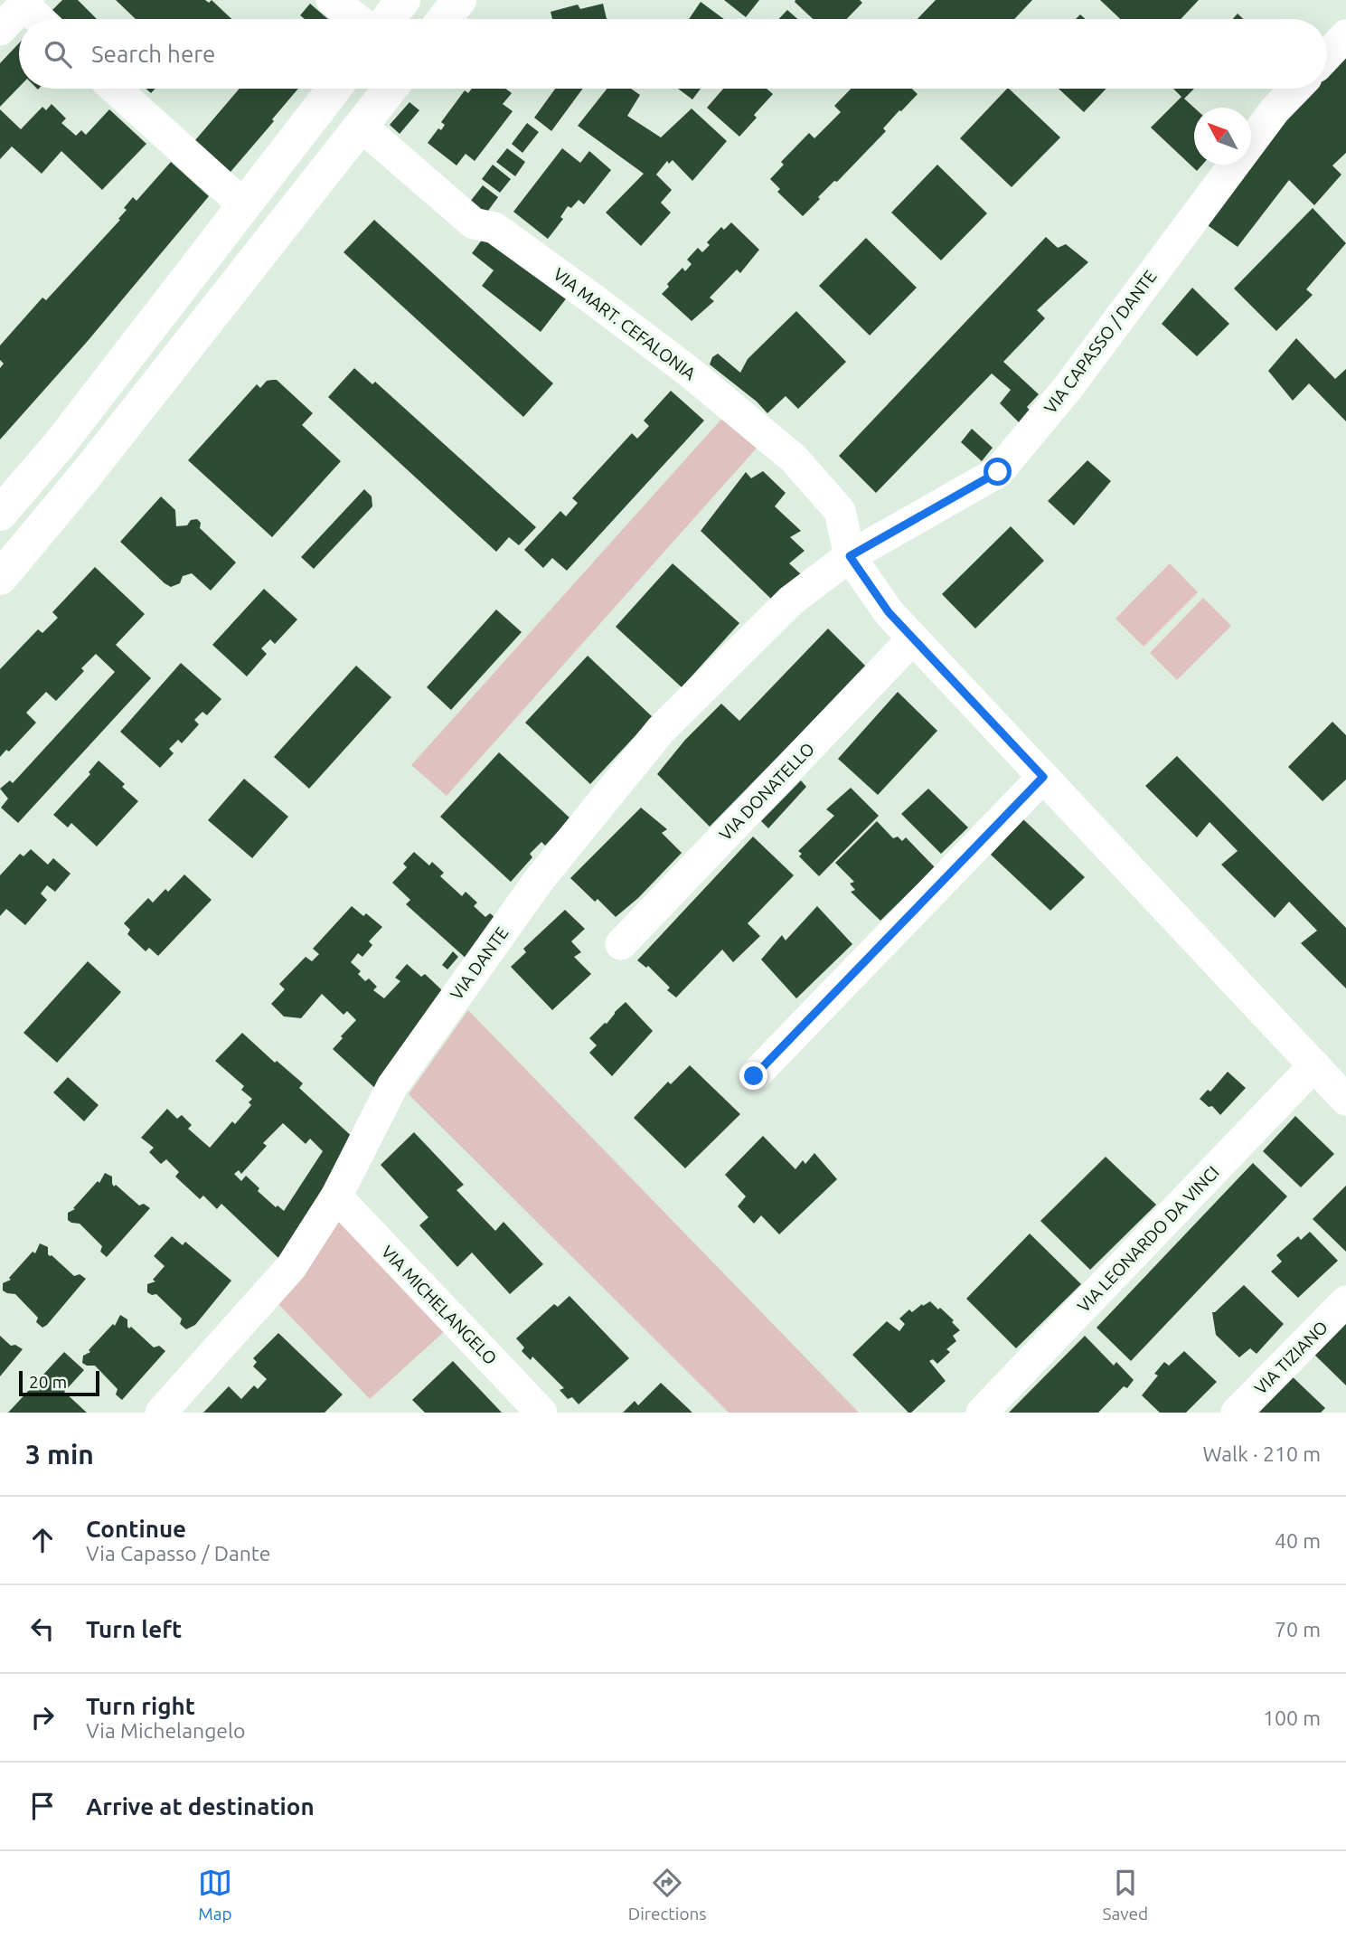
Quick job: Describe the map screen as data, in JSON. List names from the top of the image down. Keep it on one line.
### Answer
{"streets":{"street":["VIA MART. CEFALONIA","VIA CAPASSO / DANTE","VIA DONATELLO","VIA DANTE","VIA LEONARDO DA VINCI","VIA MICHELANGELO","VIA TIZIANO"]},"crossings":[["VIA MART. CEFALONIA","VIA CAPASSO / DANTE"],["VIA MART. CEFALONIA","VIA DANTE"],["VIA CAPASSO / DANTE","VIA DANTE"],["VIA DANTE","VIA MICHELANGELO"]],"scale_bar":"20 m","north":"top left","page":{"search":"Search here","scale":"20 m","heading":["3 min","Walk · 210 m"],"list":[["Continue","Via Capasso / Dante","40 m"],["Turn left","70 m"],["Turn right","Via Michelangelo","100 m"],"Arrive at destination"],"nav":["Map","Directions","Saved"]}}
